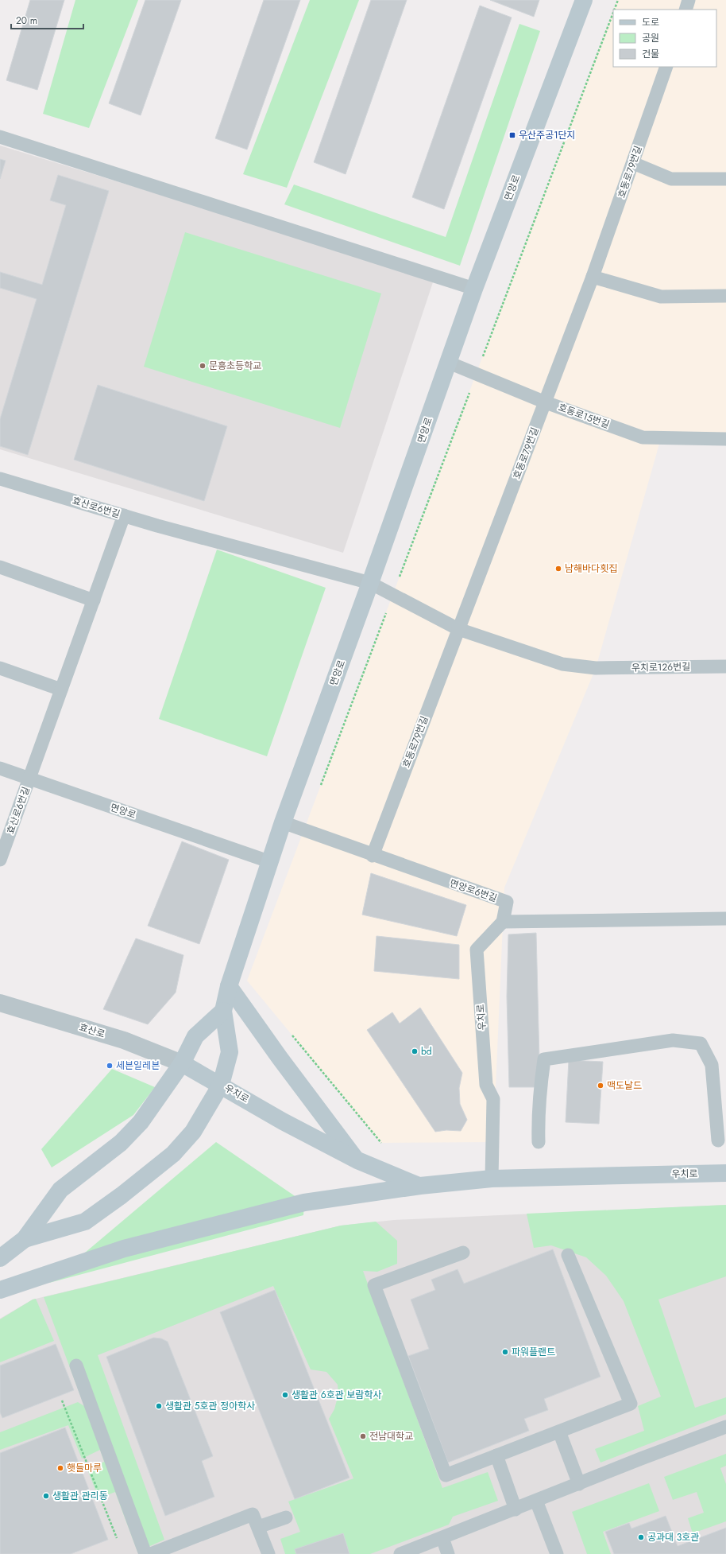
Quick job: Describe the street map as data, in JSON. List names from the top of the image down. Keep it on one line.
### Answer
{"streets":{"main road":["면앙로","우치로"],"street":["효산로"],"lane":["호동로79번길","호동로15번길","효산로6번길","우치로126번길","면앙로6번길"]},"crossings":[["호동로79번길","호동로15번길"],["호동로79번길","우치로126번길"],["호동로79번길","면앙로6번길"],["면앙로","호동로15번길"],["면앙로","효산로6번길"],["면앙로","면앙로6번길"],["면앙로","우치로"],["면앙로6번길","우치로"],["우치로","효산로"]],"places":{"transit":["우산주공1단지"],"other":["문흥초등학교","남해바다횟집","bd","세븐일레븐","맥도날드","파워플랜트","생활관 6호관 보람학사","생활관 5호관 정아학사","전남대학교","햇들마루","생활관 관리동","공과대 3호관"]},"legend":["도로","공원","건물"],"scale_bar":"20 m"}
